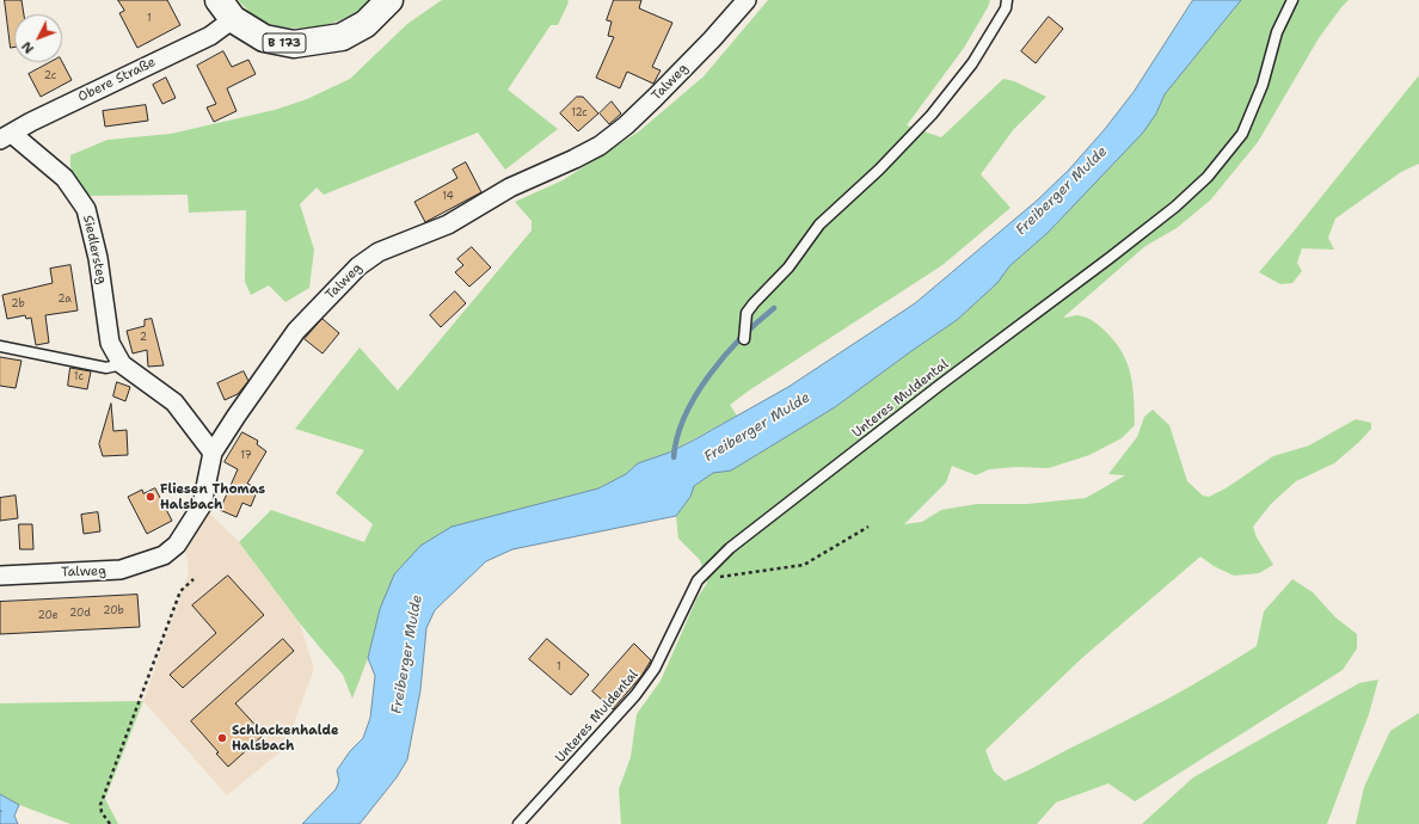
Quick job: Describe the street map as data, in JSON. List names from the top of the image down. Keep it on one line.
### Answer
{"streets":{"main road":["B 173"],"street":["Obere Straße","Talweg","Siedlersteg"],"lane":["Unteres Muldental"]},"crossings":[["B 173","Obere Straße"],["Obere Straße","Siedlersteg"],["Talweg","Siedlersteg"]],"water":["Freiberger Mulde"],"places":["Fliesen Thomas Halsbach","Schlackenhalde Halsbach"],"house_numbers":["1","2c","12c","14","2a","2b","2","1c","17","20b","20d","20e","1"],"north":"bottom left"}
